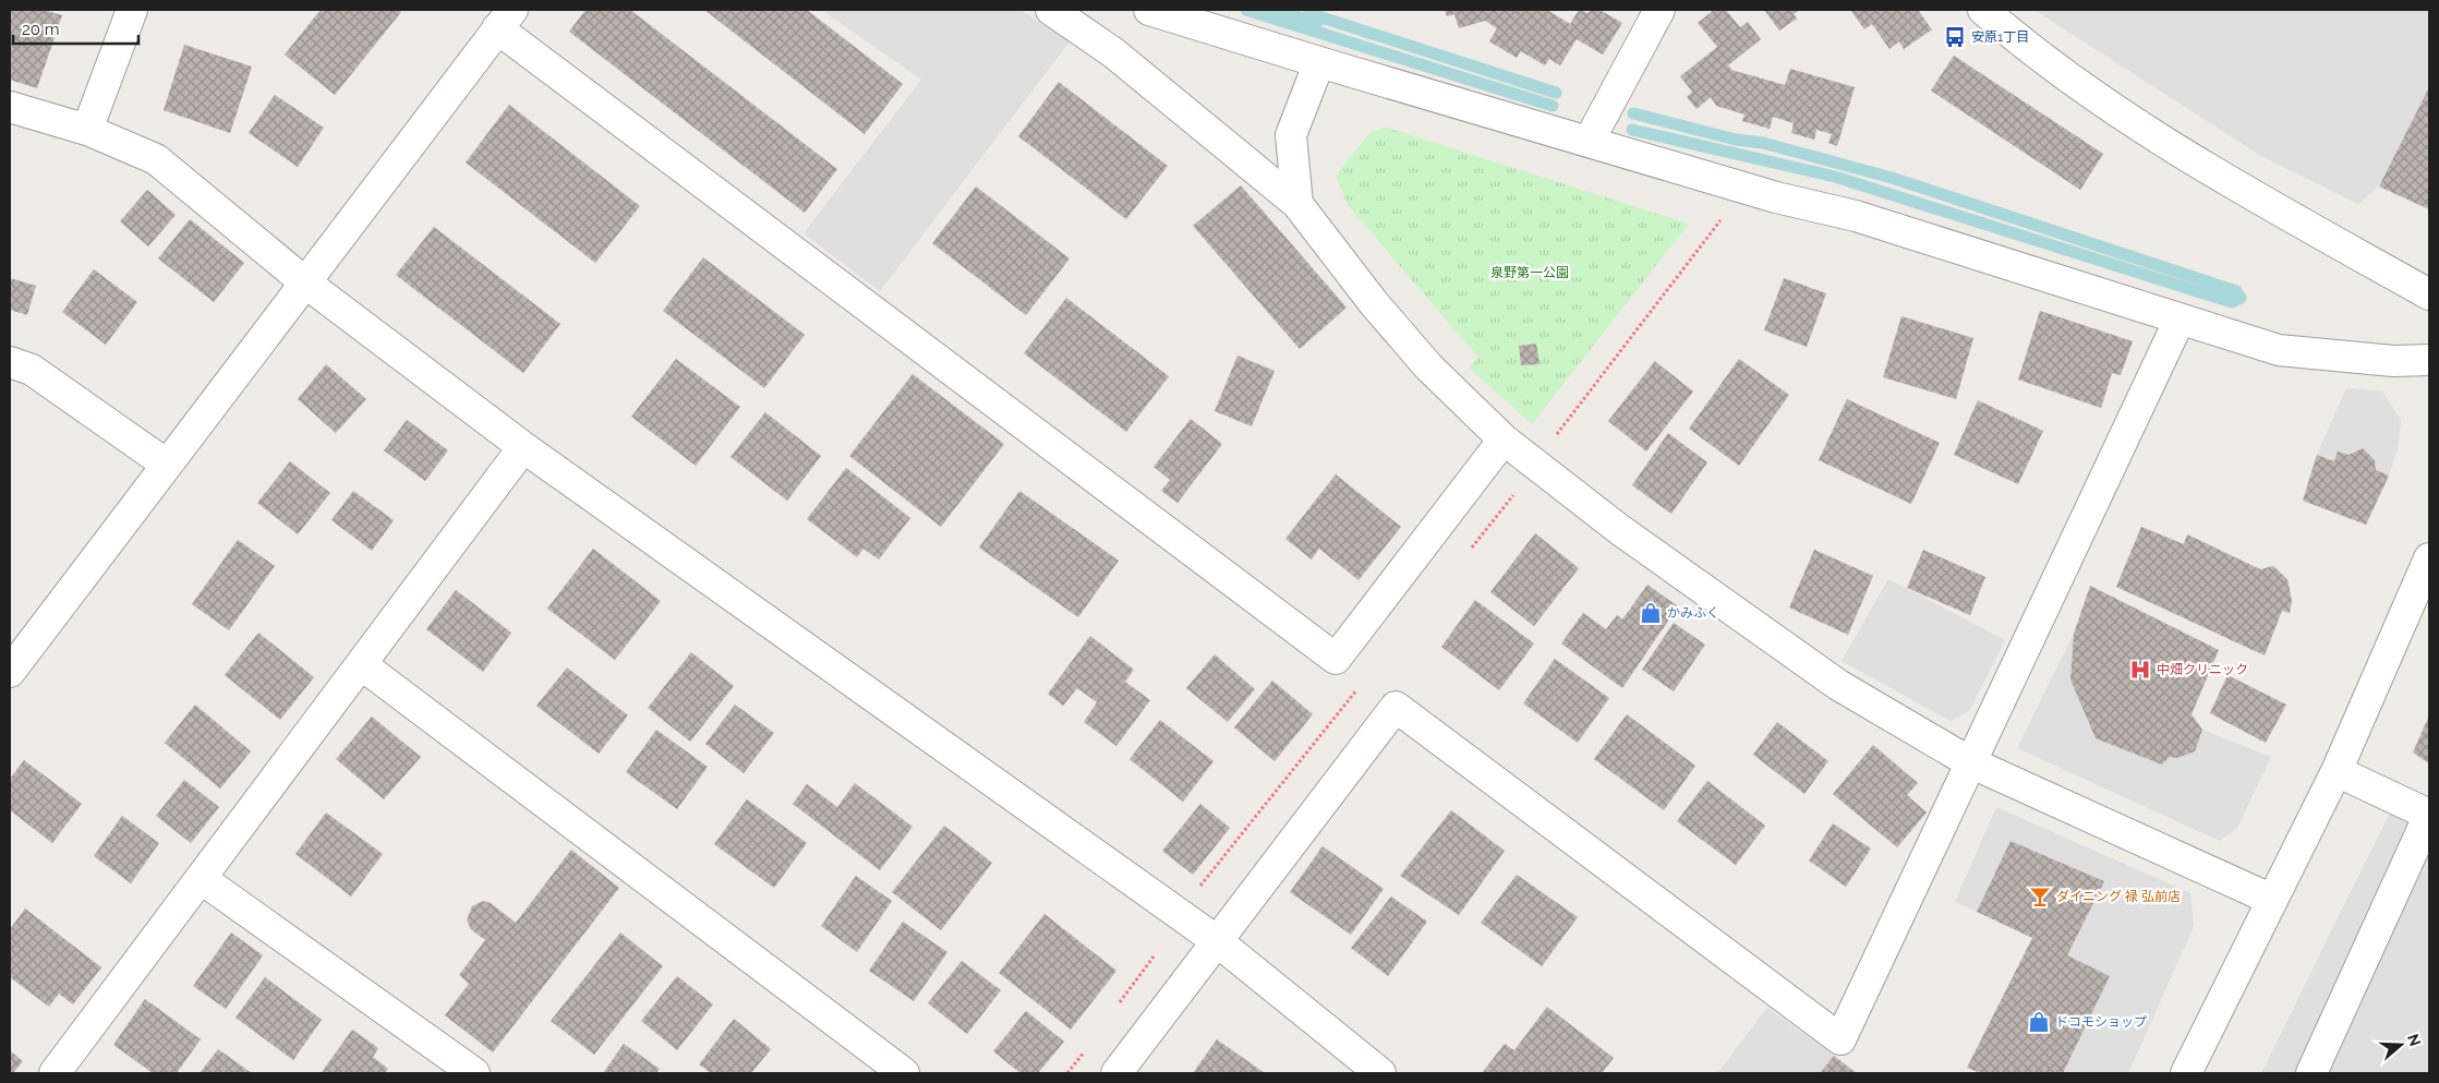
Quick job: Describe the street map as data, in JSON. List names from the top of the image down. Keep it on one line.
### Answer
{"parks":["泉野第一公園"],"places":{"bus stop":["安原1丁目"],"shop":["かみふく","ドコモショップ"],"hospital":["中畑クリニック"],"bar":["ダイニング 禄 弘前店"]},"scale_bar":"20 m","north":"right"}
